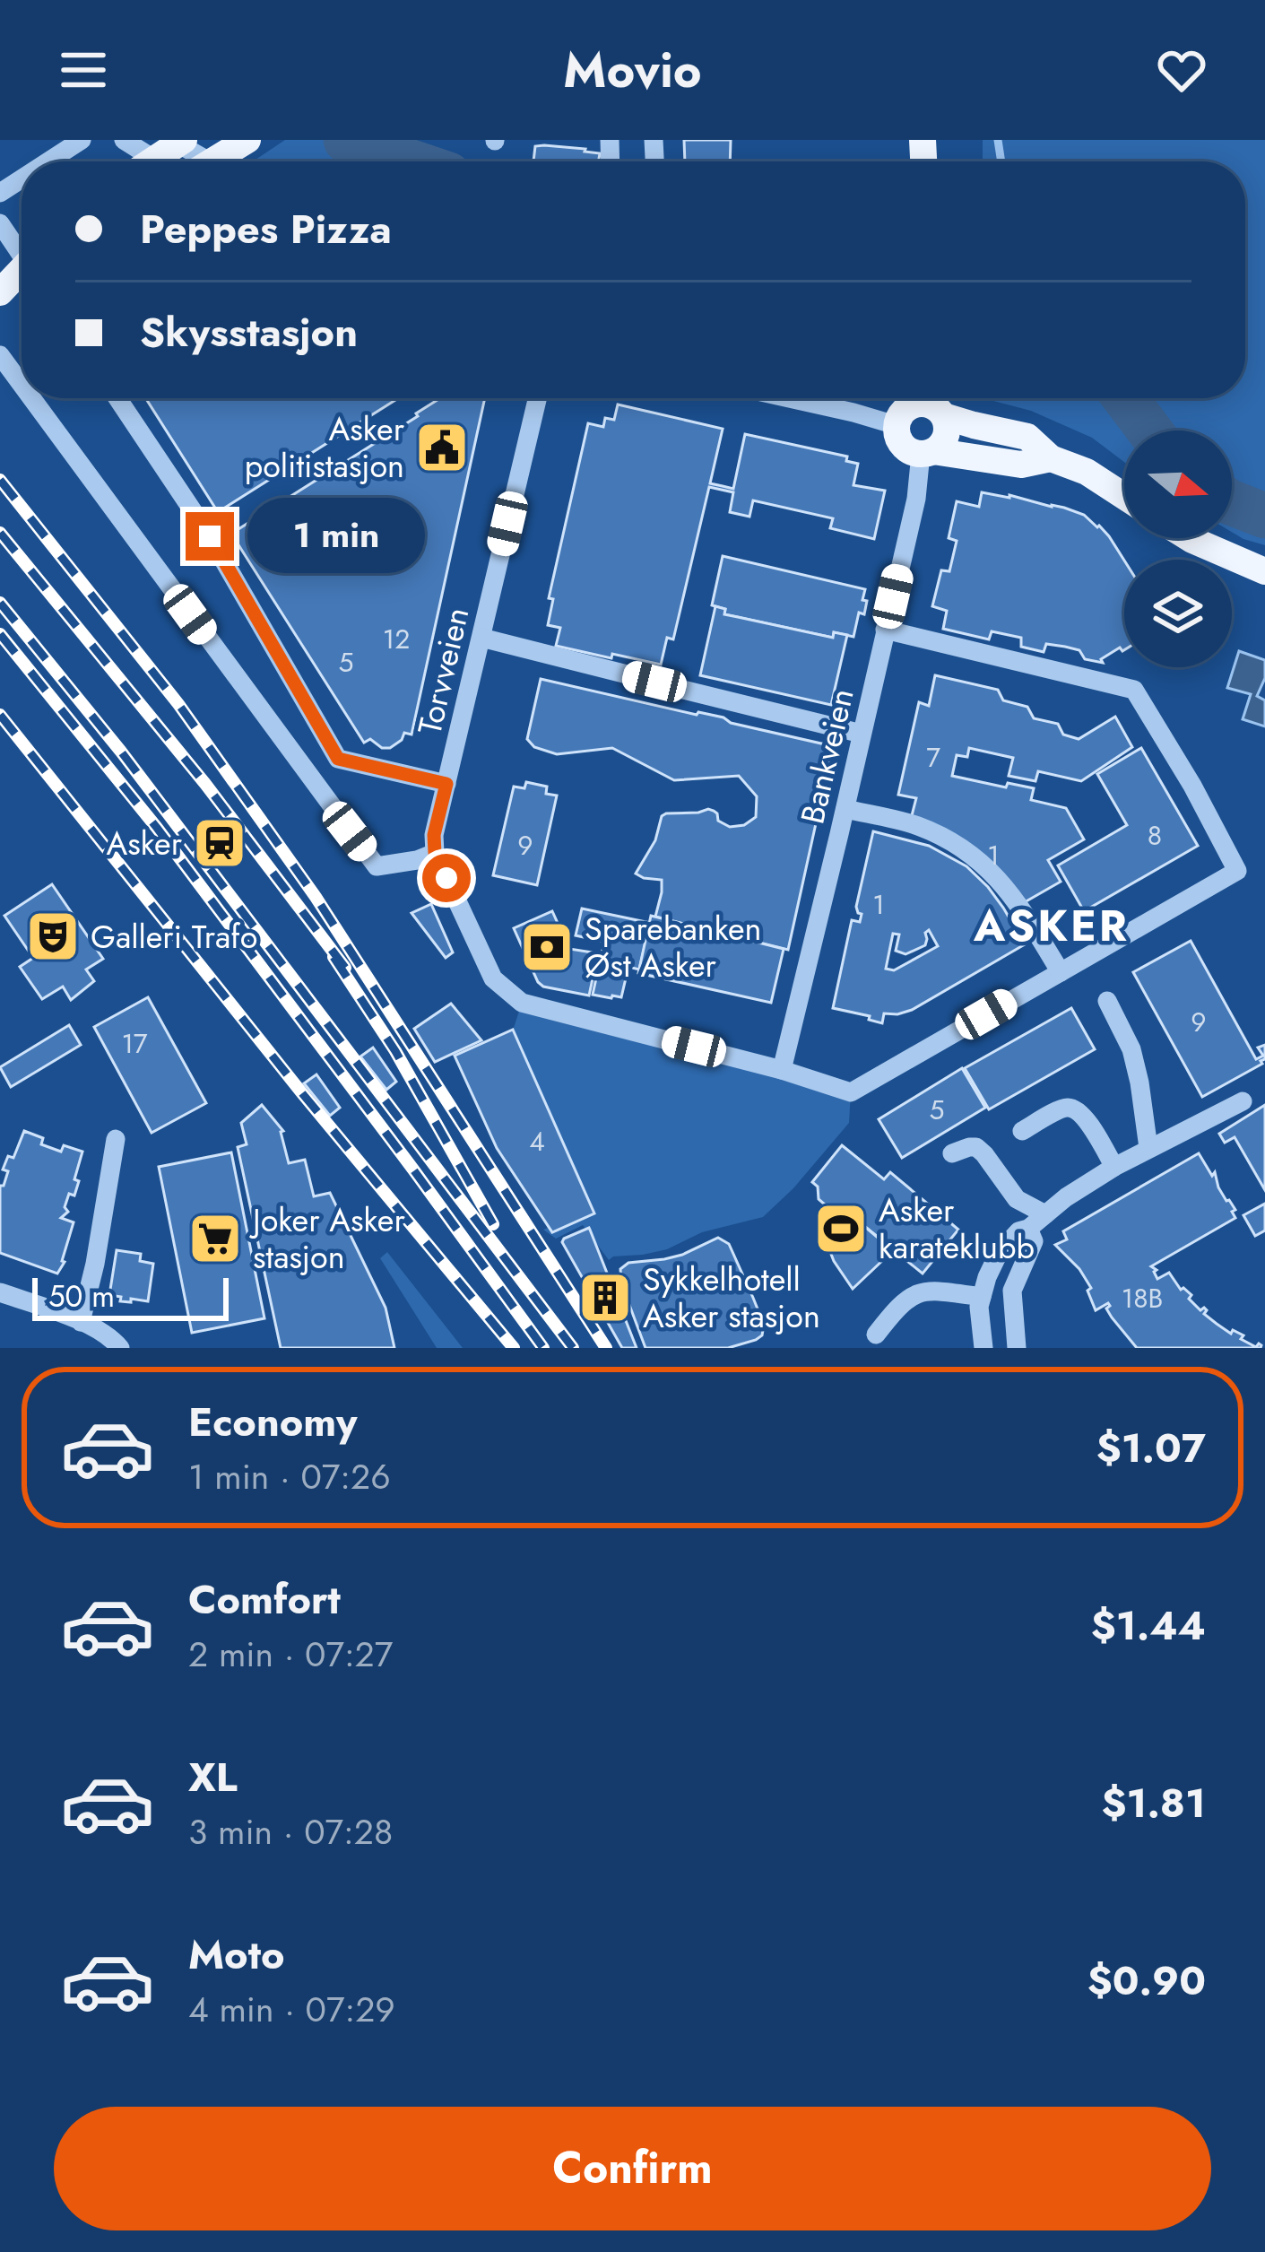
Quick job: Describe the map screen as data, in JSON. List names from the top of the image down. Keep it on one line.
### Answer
{"streets":{"street":["Torvveien","Bankveien"]},"districts":["ASKER"],"places":{"public building":["Asker politistasjon"],"station":["Asker"],"theatre":["Galleri Trafo"],"bank":["Sparebanken Øst Asker"],"sports":["Asker karateklubb"],"supermarket":["Joker Asker stasjon"],"building":["Sykkelhotell Asker stasjon"]},"house_numbers":["12","5","7","8","9","1","1","9","17","5","4","18B"],"scale_bar":"50 m","north":"right","page":{"header":"Movio","banner":["Peppes Pizza","Skysstasjon"],"bubble":"1 min","scale":"50 m","list":[{"name":"Economy","note":"1 min · 07:26","value":"$1.07"},{"name":"Comfort","note":"2 min · 07:27","value":"$1.44"},{"name":"XL","note":"3 min · 07:28","value":"$1.81"},{"name":"Moto","note":"4 min · 07:29","value":"$0.90"}],"buttons":"Confirm"}}
